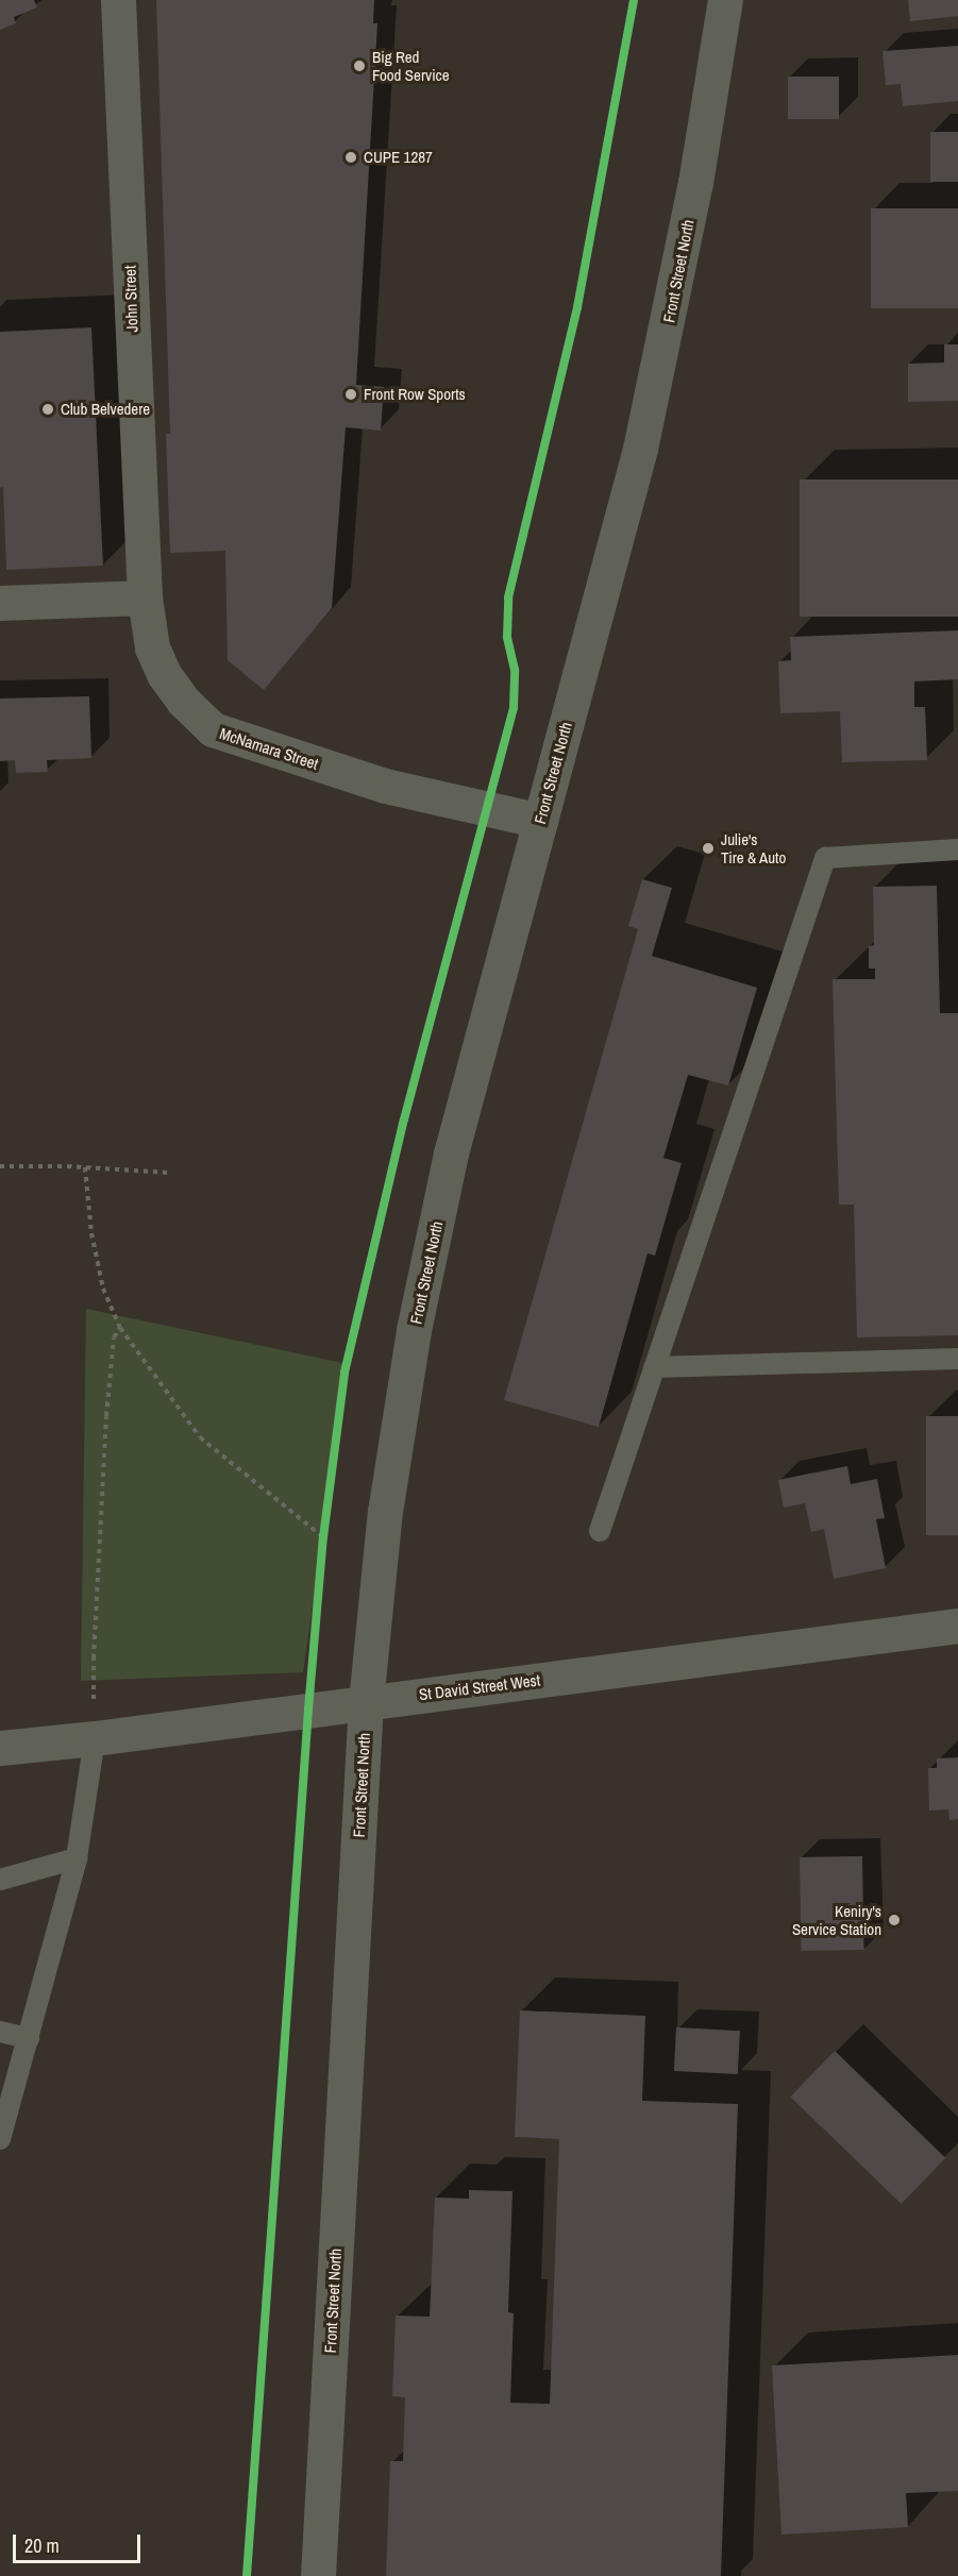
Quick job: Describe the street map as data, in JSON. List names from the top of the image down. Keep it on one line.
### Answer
{"streets":{"street":["Front Street North","John Street","McNamara Street","St David Street West"]},"crossings":[["Front Street North","McNamara Street"],["Front Street North","St David Street West"],["John Street","McNamara Street"]],"places":["Big Red Food Service","CUPE 1287","Front Row Sports","Club Belvedere","Julie's Tire & Auto","Keniry's Service Station"],"scale_bar":"20 m"}
